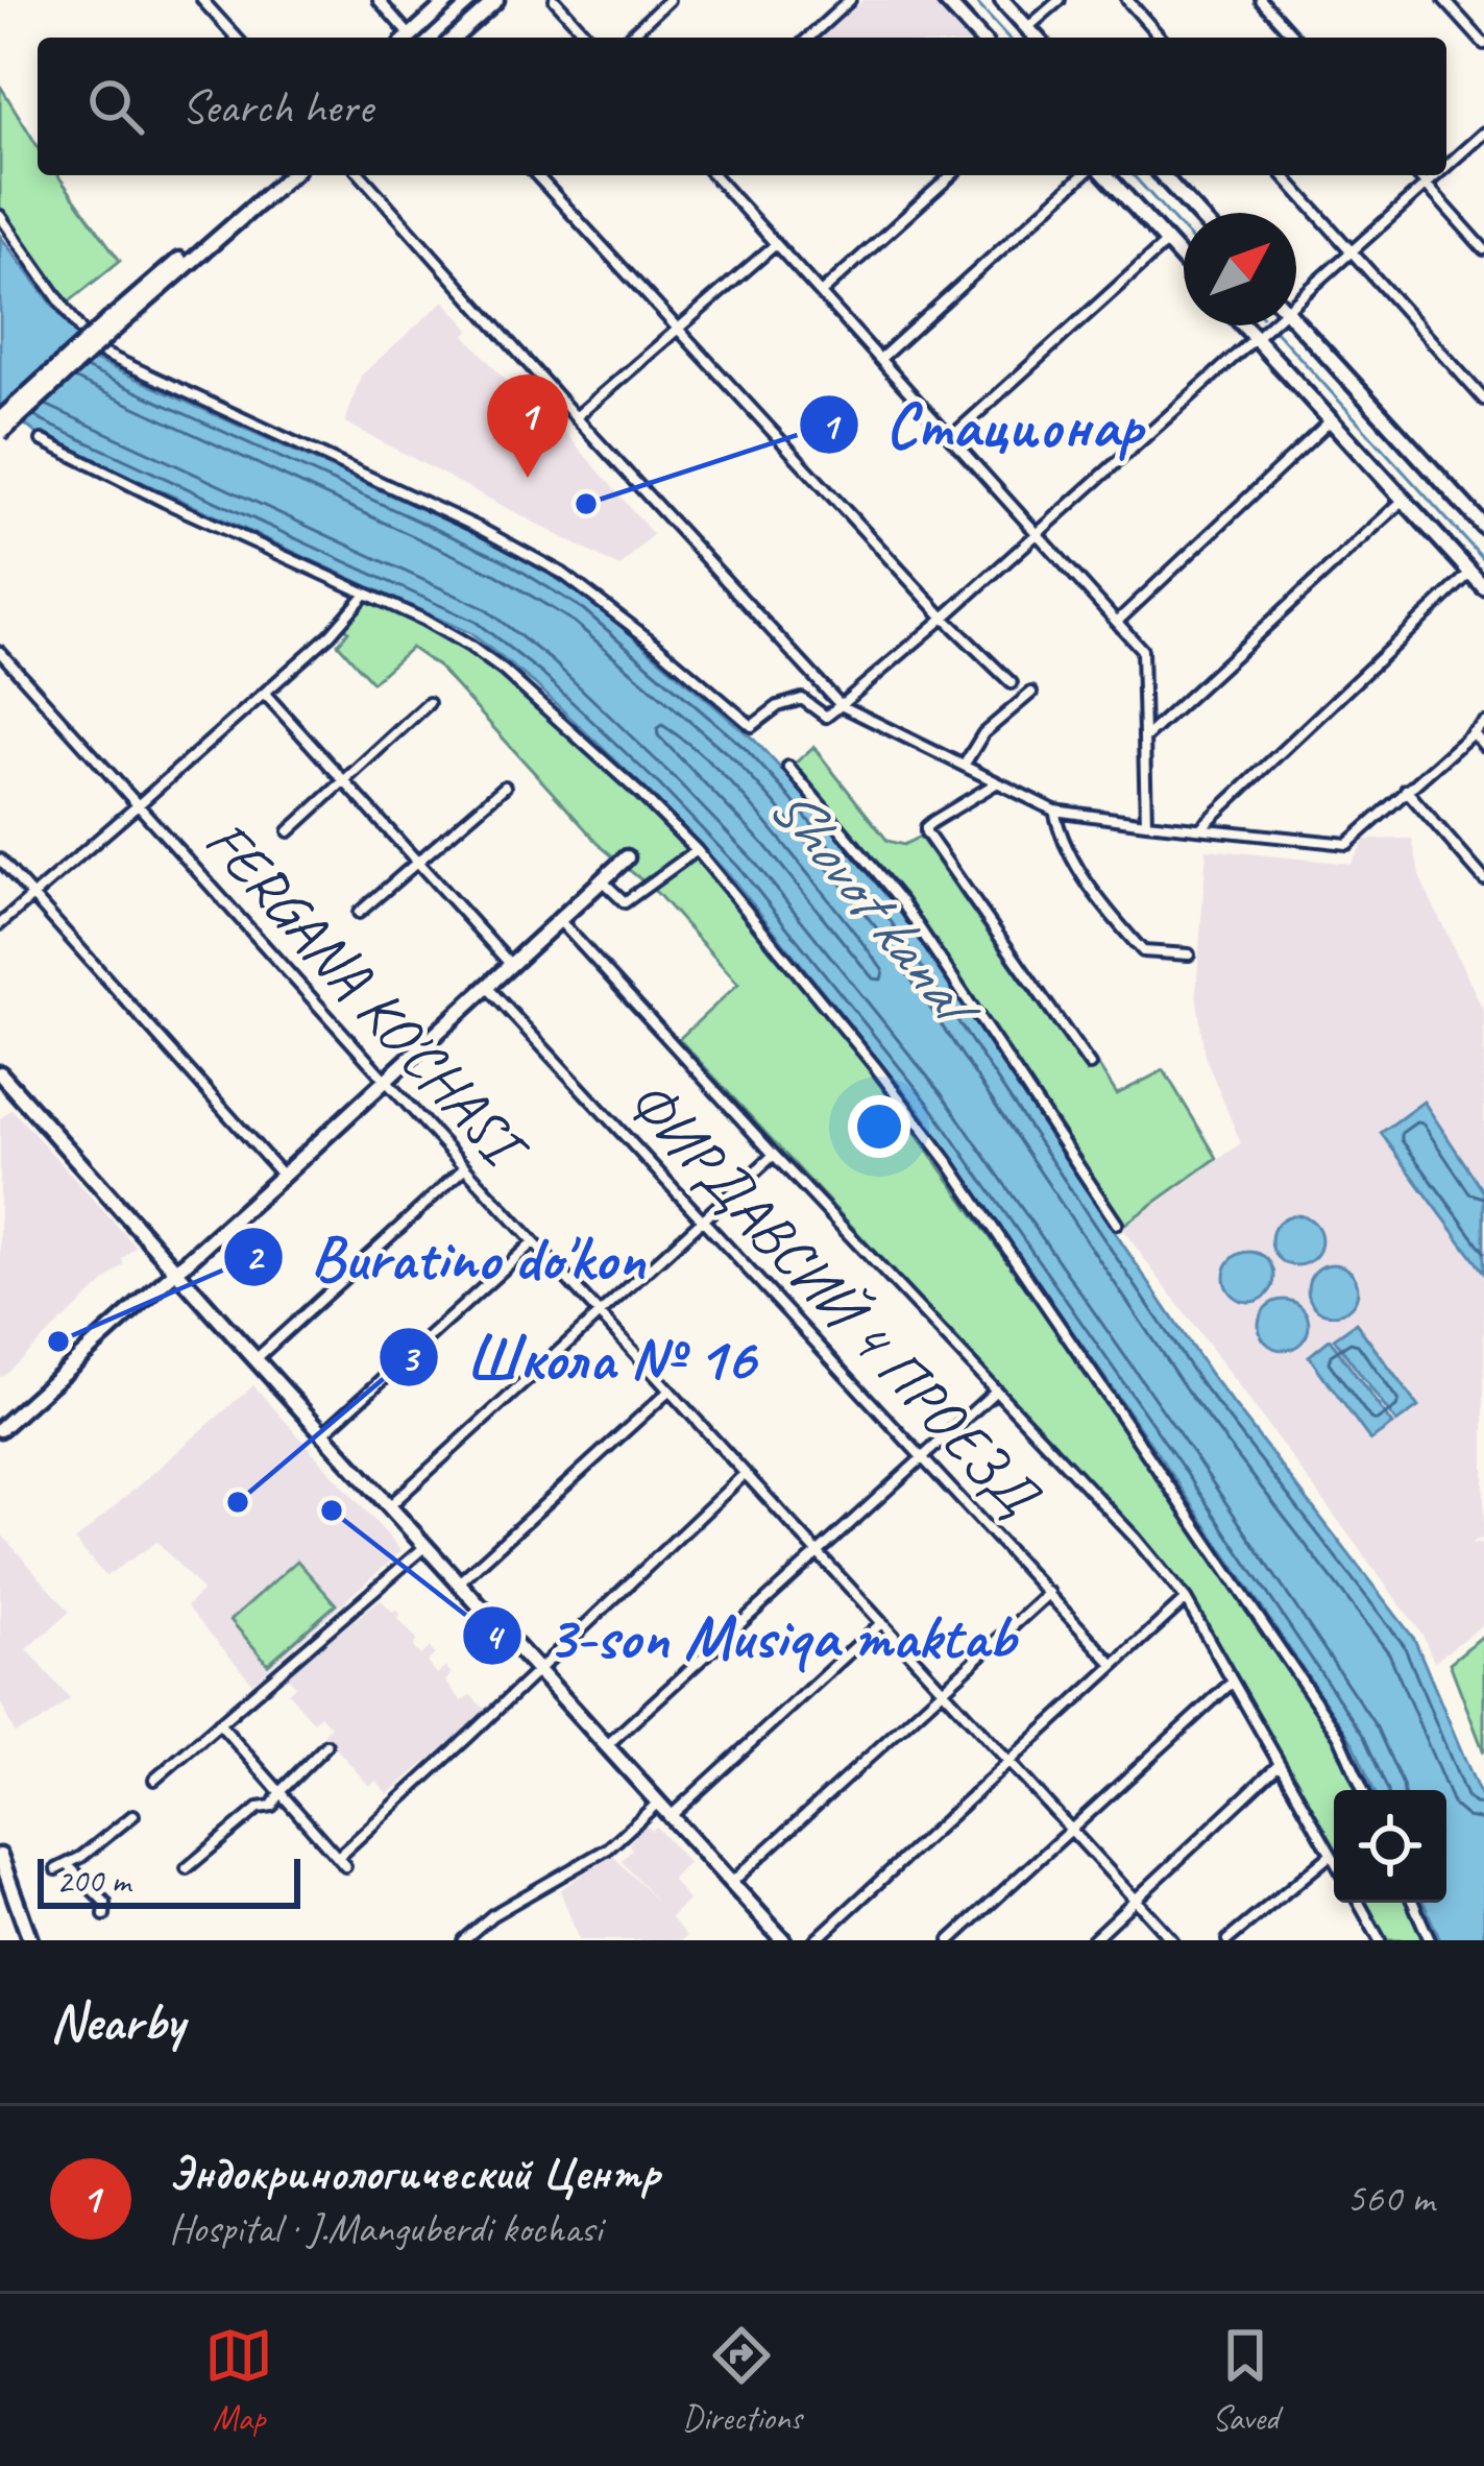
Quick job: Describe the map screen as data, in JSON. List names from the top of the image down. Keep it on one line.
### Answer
{"streets":{"street":["FERGANA KO'CHASI","ФИРДАВСИЙ 4 ПРОЕЗД"]},"water":["Shovot kanal"],"places":["Стационар","Buratino do'kon","Школа № 16","3-son Musiqa maktab"],"scale_bar":"200 m","north":"top right","page":{"search":"Search here","pins":"1","scale":"200 m","heading":"Nearby","list":[{"mark":"1","name":"Эндокринологический Центр","note":"Hospital · J.Manguberdi kochasi","value":"560 m"}],"nav":["Map","Directions","Saved"]}}
